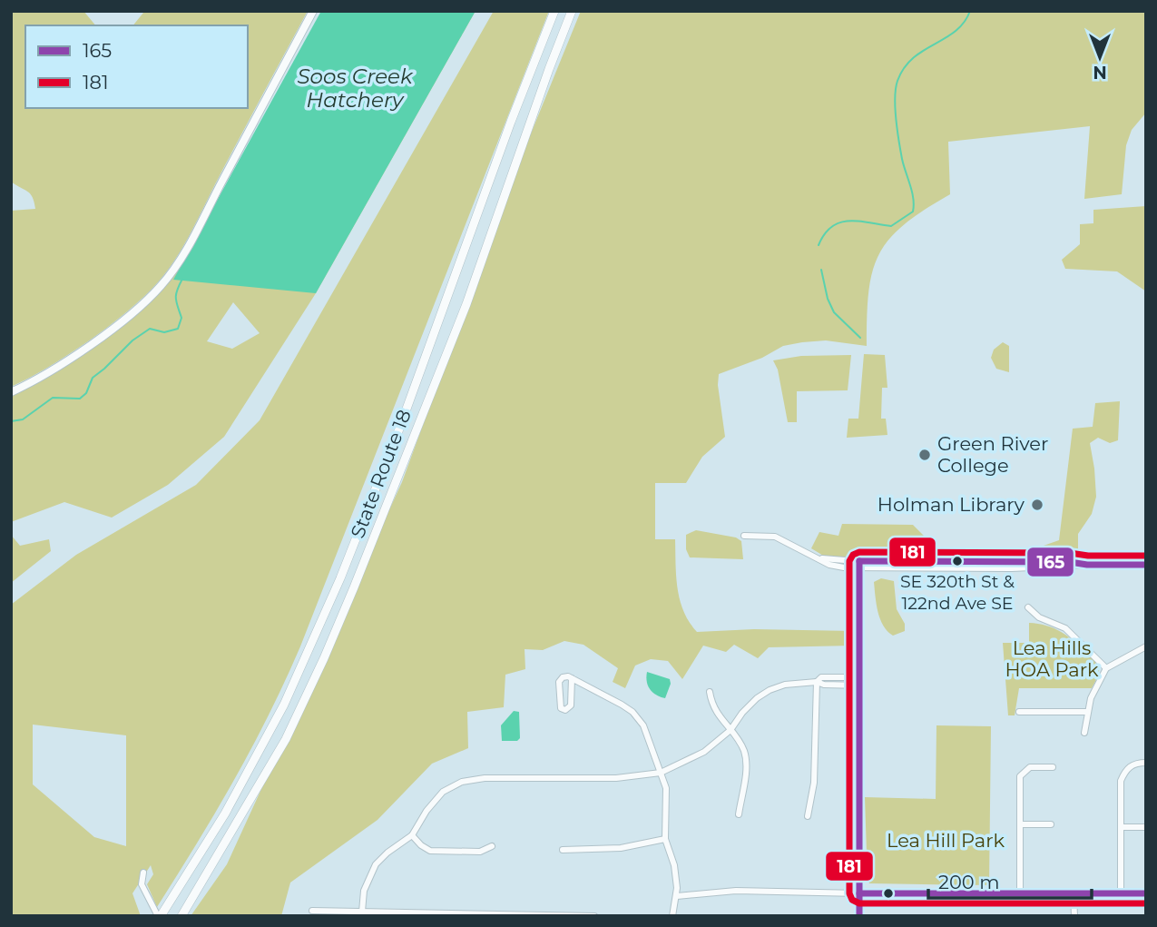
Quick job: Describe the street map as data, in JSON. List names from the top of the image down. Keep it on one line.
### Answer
{"streets":{"highway":["State Route 18"]},"water":["Soos Creek Hatchery"],"parks":["Lea Hills HOA Park","Lea Hill Park"],"places":["Green River College","Holman Library","SE 320th St & 122nd Ave SE"],"lines":["transit line 181","transit line 165"],"legend":["165","181"],"scale_bar":"200 m","north":"bottom"}
